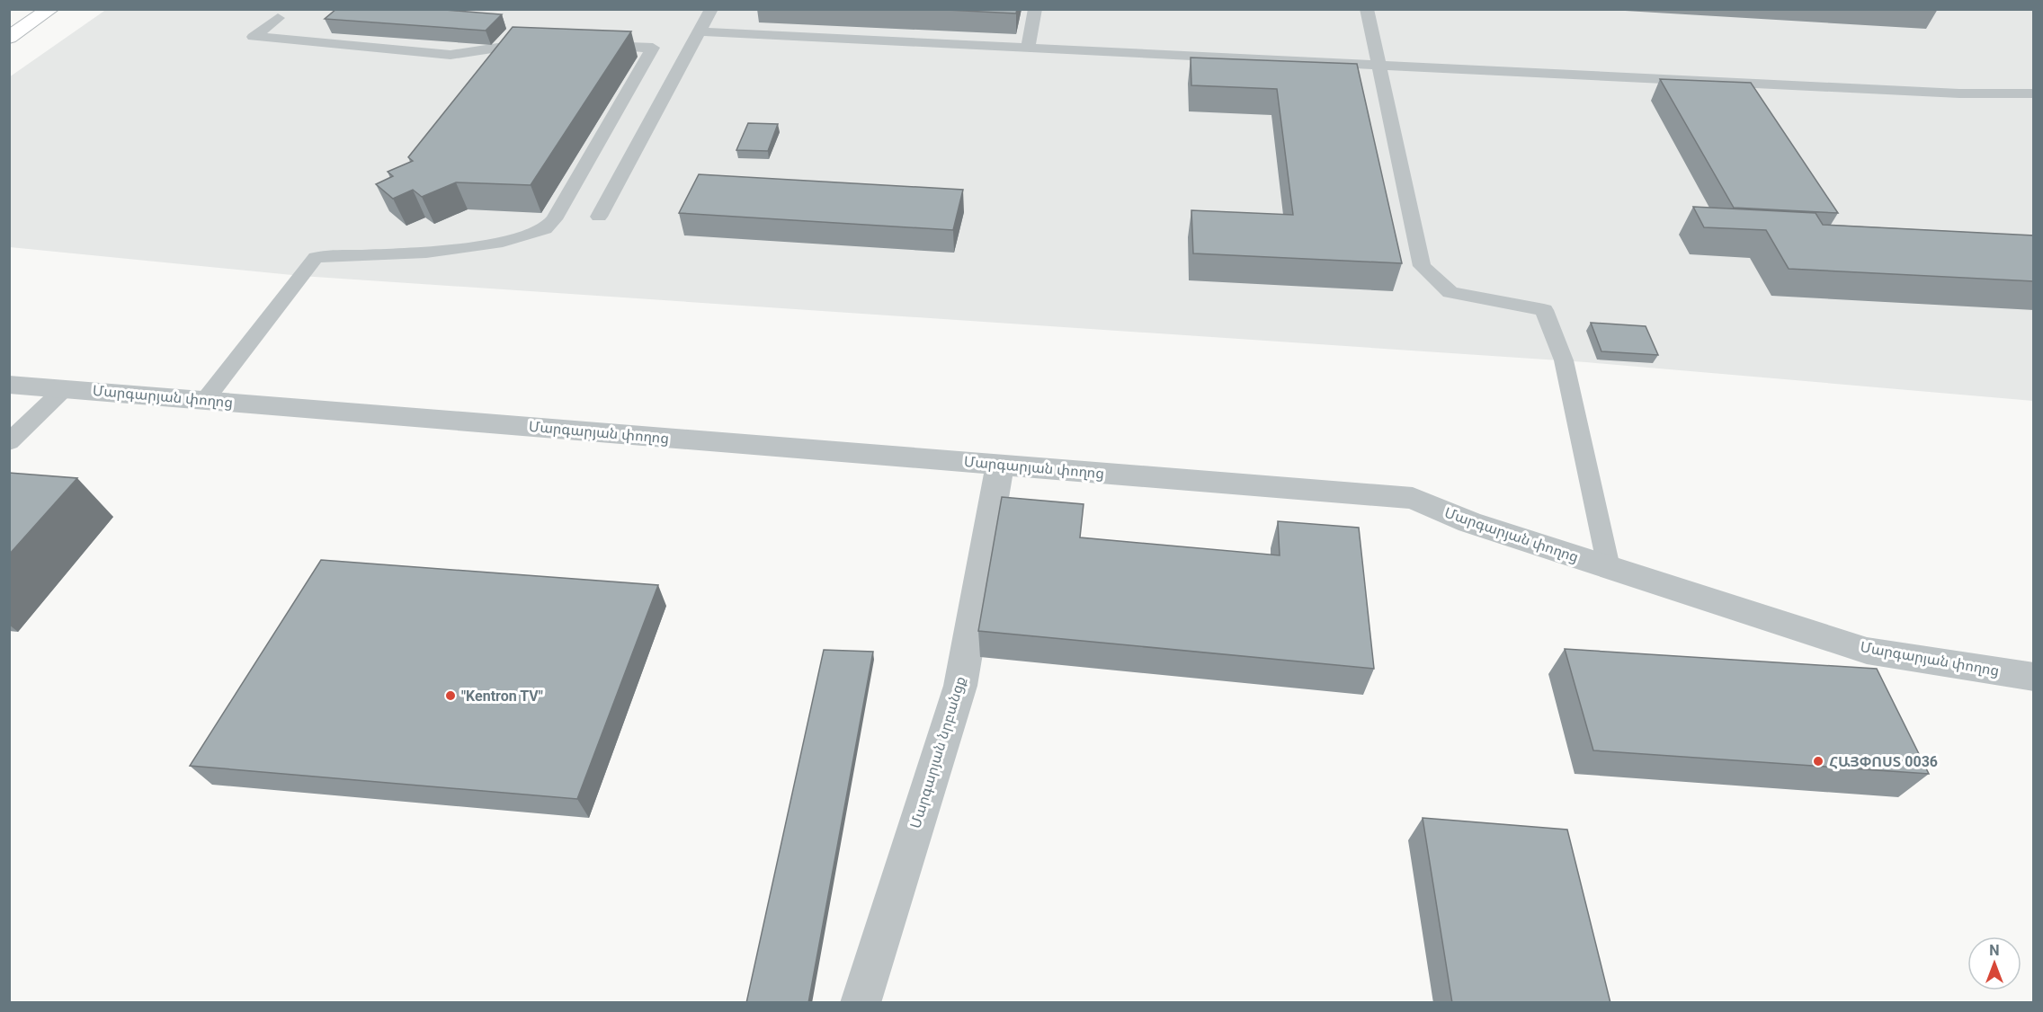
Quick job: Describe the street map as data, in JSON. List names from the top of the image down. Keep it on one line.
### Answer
{"streets":{"street":["Մարգարյան փողոց","Մարգարյան նրբանցք"]},"crossings":[["Մարգարյան փողոց","Մարգարյան նրբանցք"]],"places":["\"Kentron TV\"","ՀԱՅՓՈՍՏ 0036"],"north":"top"}
